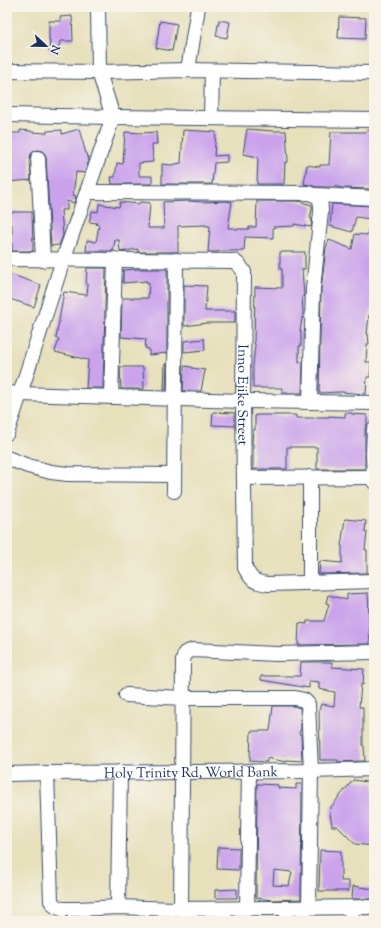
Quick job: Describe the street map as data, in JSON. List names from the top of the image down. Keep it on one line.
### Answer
{"streets":{"street":["Inno Ejike Street","Holy Trinity Rd, World Bank"]},"north":"right"}
